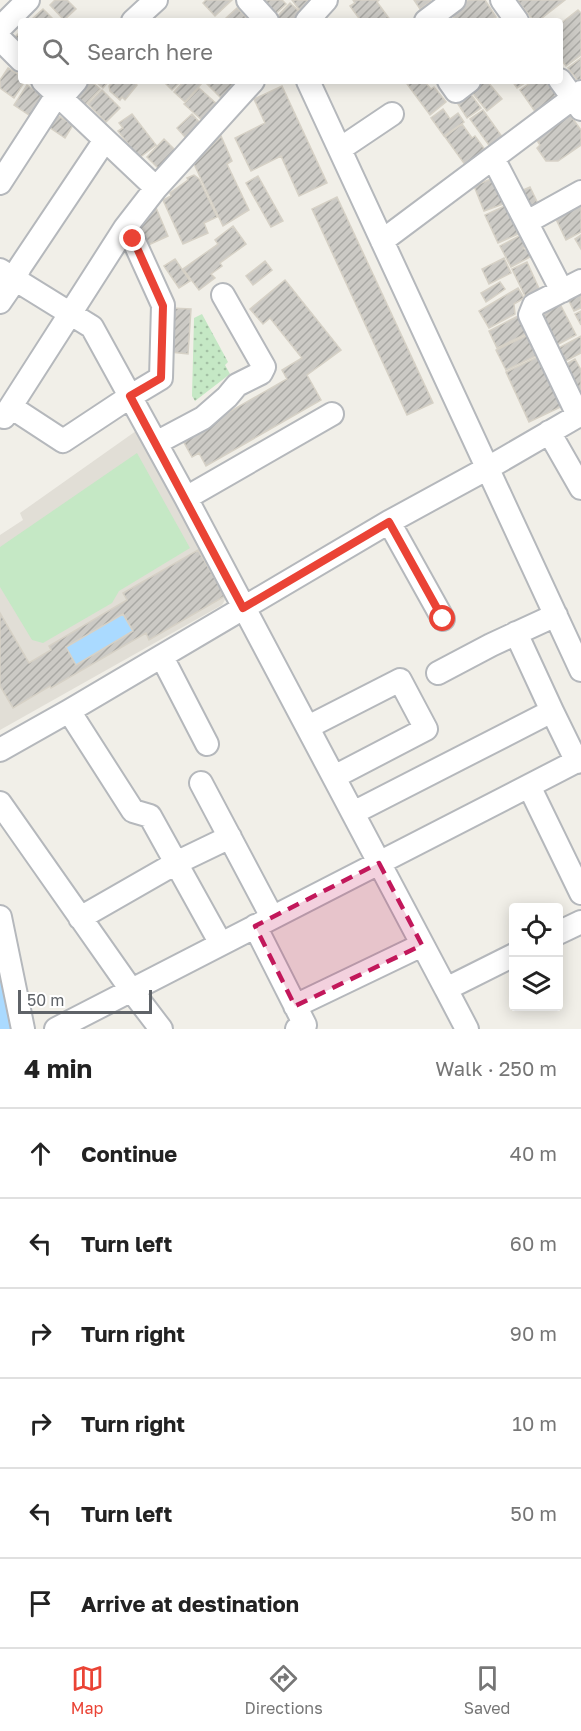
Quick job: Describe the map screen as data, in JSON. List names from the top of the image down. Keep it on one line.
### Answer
{"scale_bar":"50 m","page":{"search":"Search here","scale":"50 m","heading":["4 min","Walk · 250 m"],"list":[["Continue","40 m"],["Turn left","60 m"],["Turn right","90 m"],["Turn right","10 m"],["Turn left","50 m"],"Arrive at destination"],"nav":["Map","Directions","Saved"]}}
